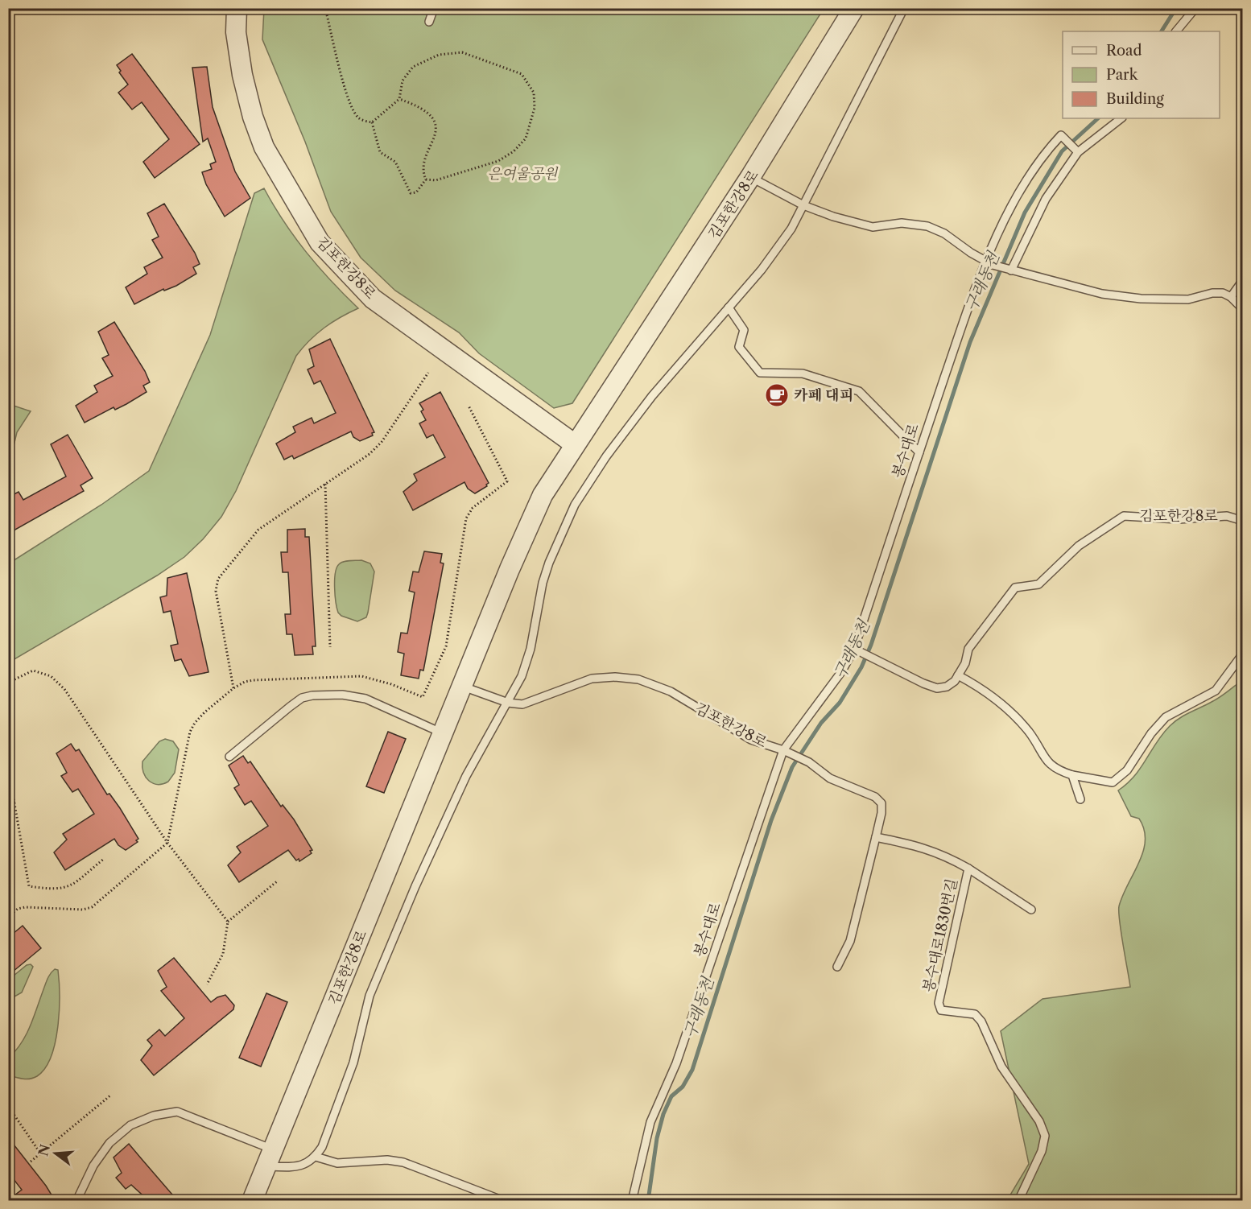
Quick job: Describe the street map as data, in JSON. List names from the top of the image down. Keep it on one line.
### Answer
{"streets":{"street":["김포한강8로"],"lane":["봉수대로","봉수대로1830번길"]},"crossings":[["김포한강8로","봉수대로"]],"water":["구래동천"],"parks":["은여울공원"],"places":{"cafe":["카페 대피"]},"legend":["Road","Park","Building"],"north":"left"}
